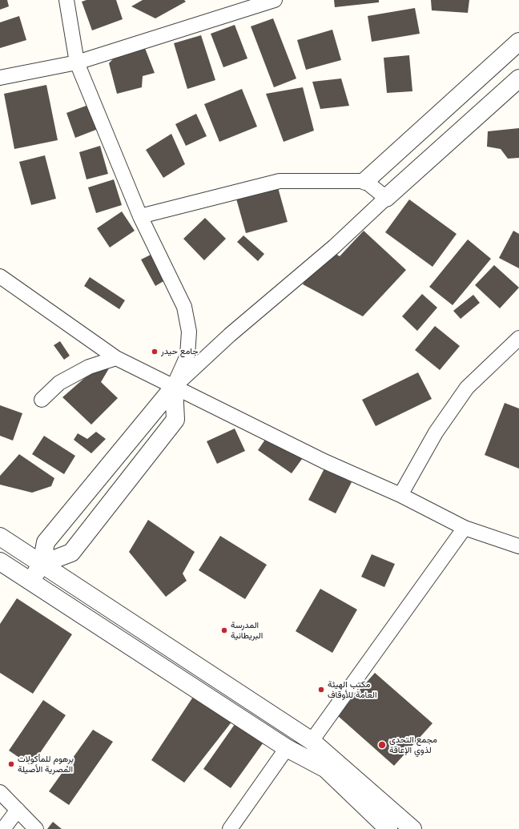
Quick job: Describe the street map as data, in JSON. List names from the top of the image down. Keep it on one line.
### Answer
{"places":["جامع حيدر","المدرسة البريطانية","مكتب الهيئة العامة للأوقاف","مجمع التحدي لذوي الإعاقة","برهوم للمأكولات المصرية الأصيلة"]}
